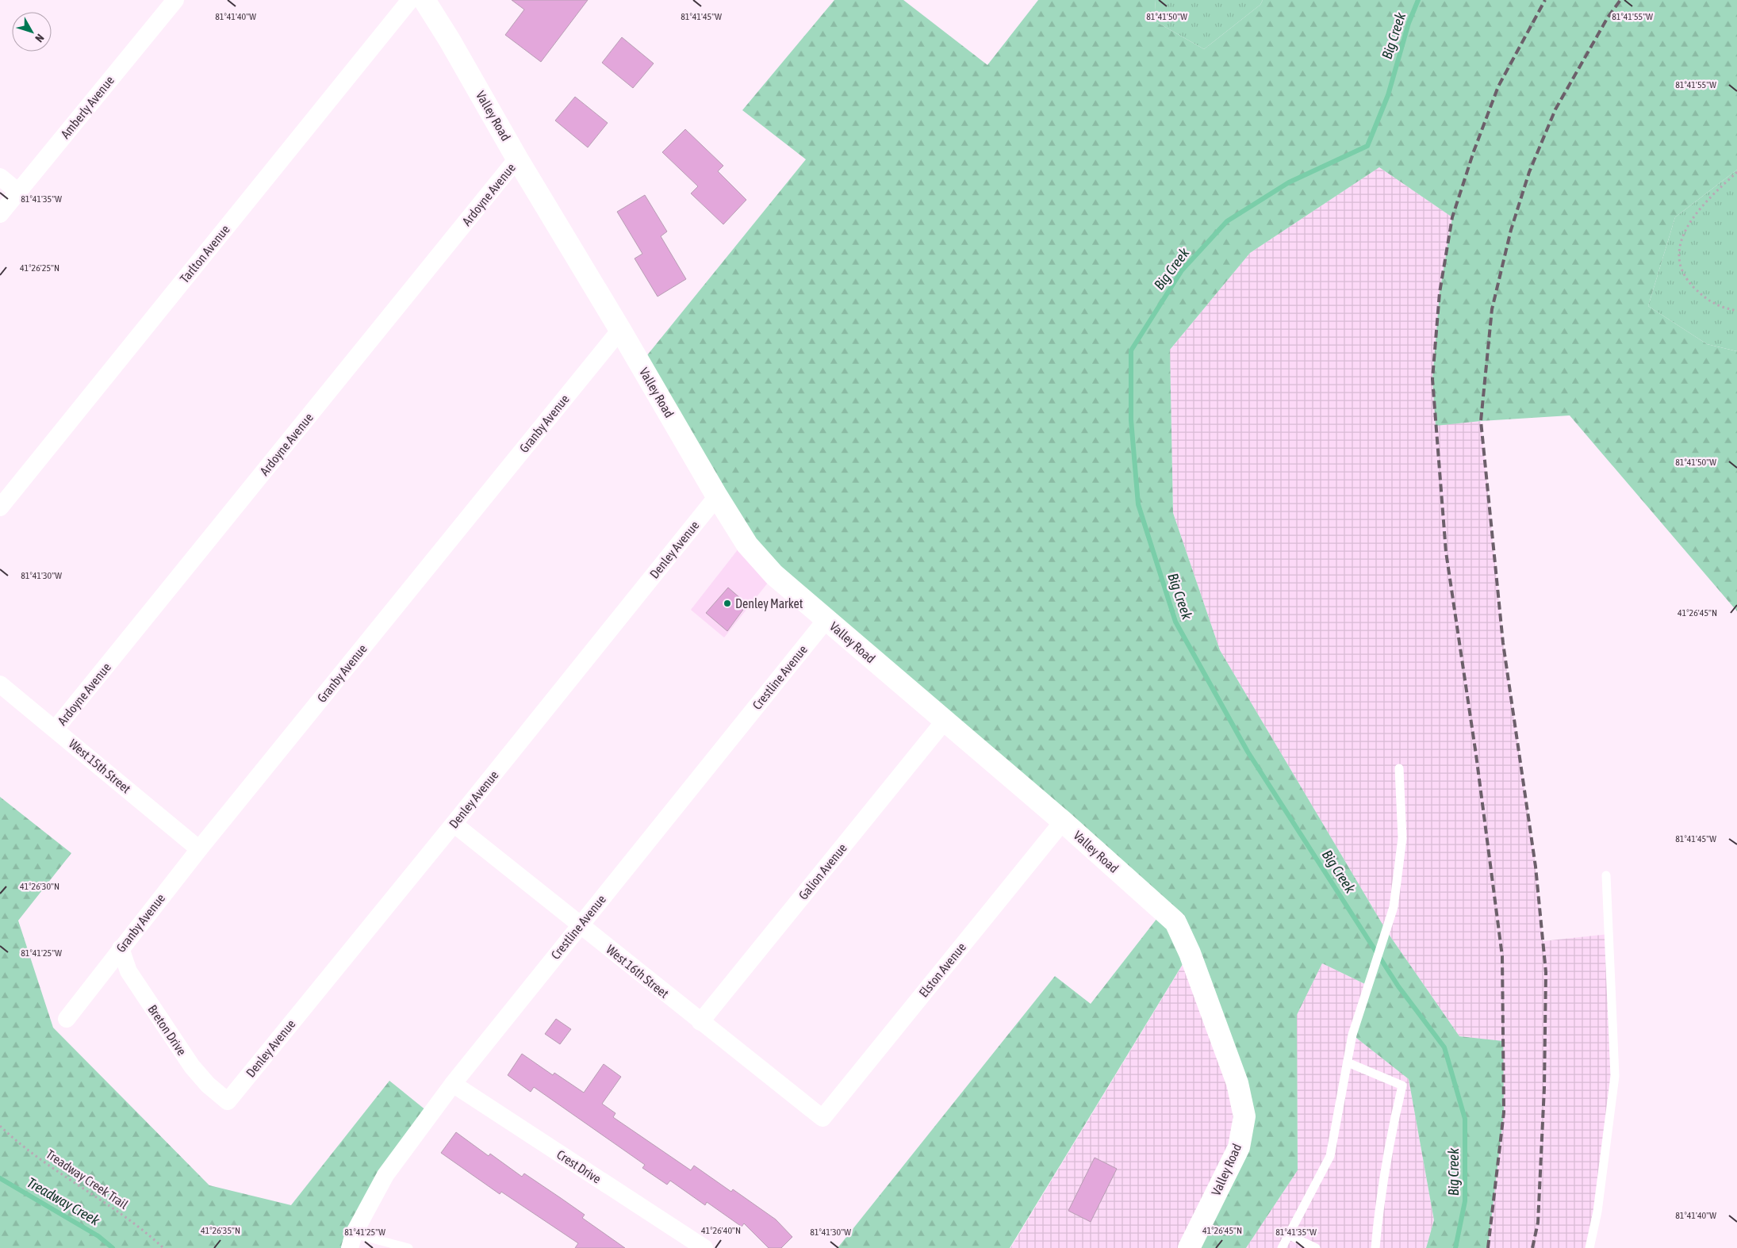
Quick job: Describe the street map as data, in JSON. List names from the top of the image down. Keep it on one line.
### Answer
{"streets":{"street":["Amberly Avenue","Valley Road","Ardoyne Avenue","Tarlton Avenue","Granby Avenue","Denley Avenue","Crestline Avenue","West 15th Street","Galion Avenue","Elston Avenue","West 16th Street","Breton Drive","Crest Drive"],"path":["Treadway Creek Trail"]},"crossings":[["Valley Road","Ardoyne Avenue"],["Valley Road","Granby Avenue"],["Valley Road","Denley Avenue"],["Valley Road","Crestline Avenue"],["Valley Road","Galion Avenue"],["Valley Road","Elston Avenue"],["Ardoyne Avenue","West 15th Street"],["Granby Avenue","West 15th Street"],["Granby Avenue","Breton Drive"],["Denley Avenue","West 16th Street"],["Denley Avenue","Breton Drive"],["Crestline Avenue","West 16th Street"],["Crestline Avenue","Crest Drive"],["Galion Avenue","West 16th Street"],["Elston Avenue","West 16th Street"]],"water":["Big Creek","Treadway Creek"],"places":["Denley Market"],"north":"bottom right","coordinates":["81°41'40\"W","81°41'45\"W","81°41'50\"W","81°41'55\"W","81°41'35\"W","41°26'25\"N","81°41'30\"W","41°26'45\"N","41°26'30\"N","81°41'25\"W","41°26'35\"N","41°26'40\"N"]}
